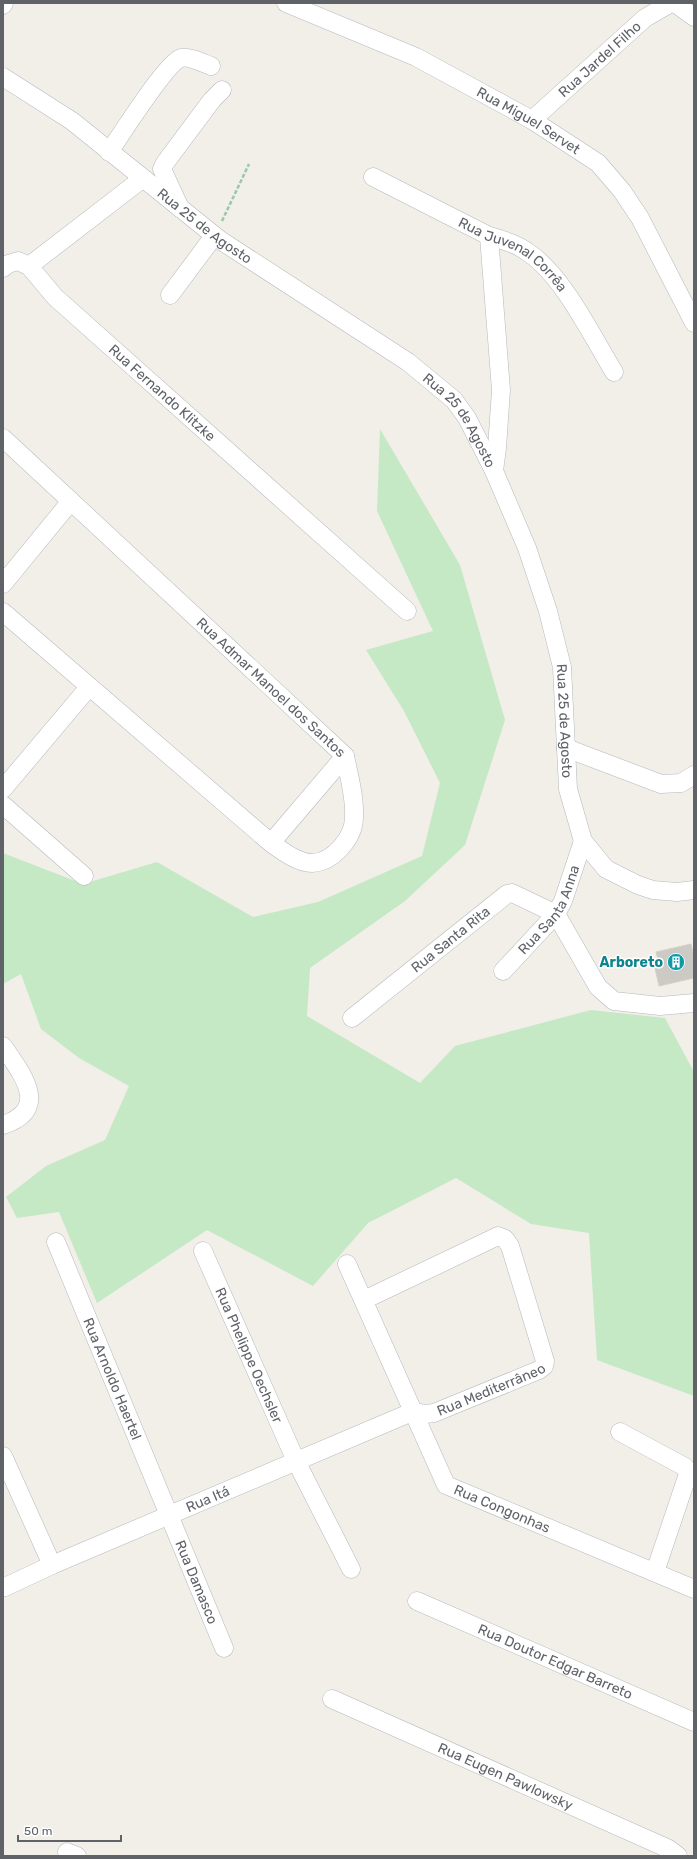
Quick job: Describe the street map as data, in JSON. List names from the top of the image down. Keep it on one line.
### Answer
{"streets":{"street":["Rua Jardel Filho","Rua Miguel Servet","Rua 25 de Agosto","Rua Juvenal Corrêa","Rua Fernando Klitzke","Rua Admar Manoel dos Santos","Rua Santa Anna","Rua Santa Rita","Rua Phelippe Oechsler","Rua Arnoldo Haertel","Rua Mediterrâneo","Rua Itá","Rua Congonhas","Rua Damasco","Rua Doutor Edgar Barreto","Rua Eugen Pawlowsky"]},"crossings":[["Rua Jardel Filho","Rua Miguel Servet"],["Rua 25 de Agosto","Rua Santa Anna"],["Rua Santa Anna","Rua Santa Rita"],["Rua Phelippe Oechsler","Rua Itá"],["Rua Arnoldo Haertel","Rua Itá"],["Rua Arnoldo Haertel","Rua Damasco"],["Rua Mediterrâneo","Rua Itá"],["Rua Mediterrâneo","Rua Congonhas"],["Rua Itá","Rua Congonhas"],["Rua Itá","Rua Damasco"]],"places":{"building":["Arboreto"]},"scale_bar":"50 m"}
